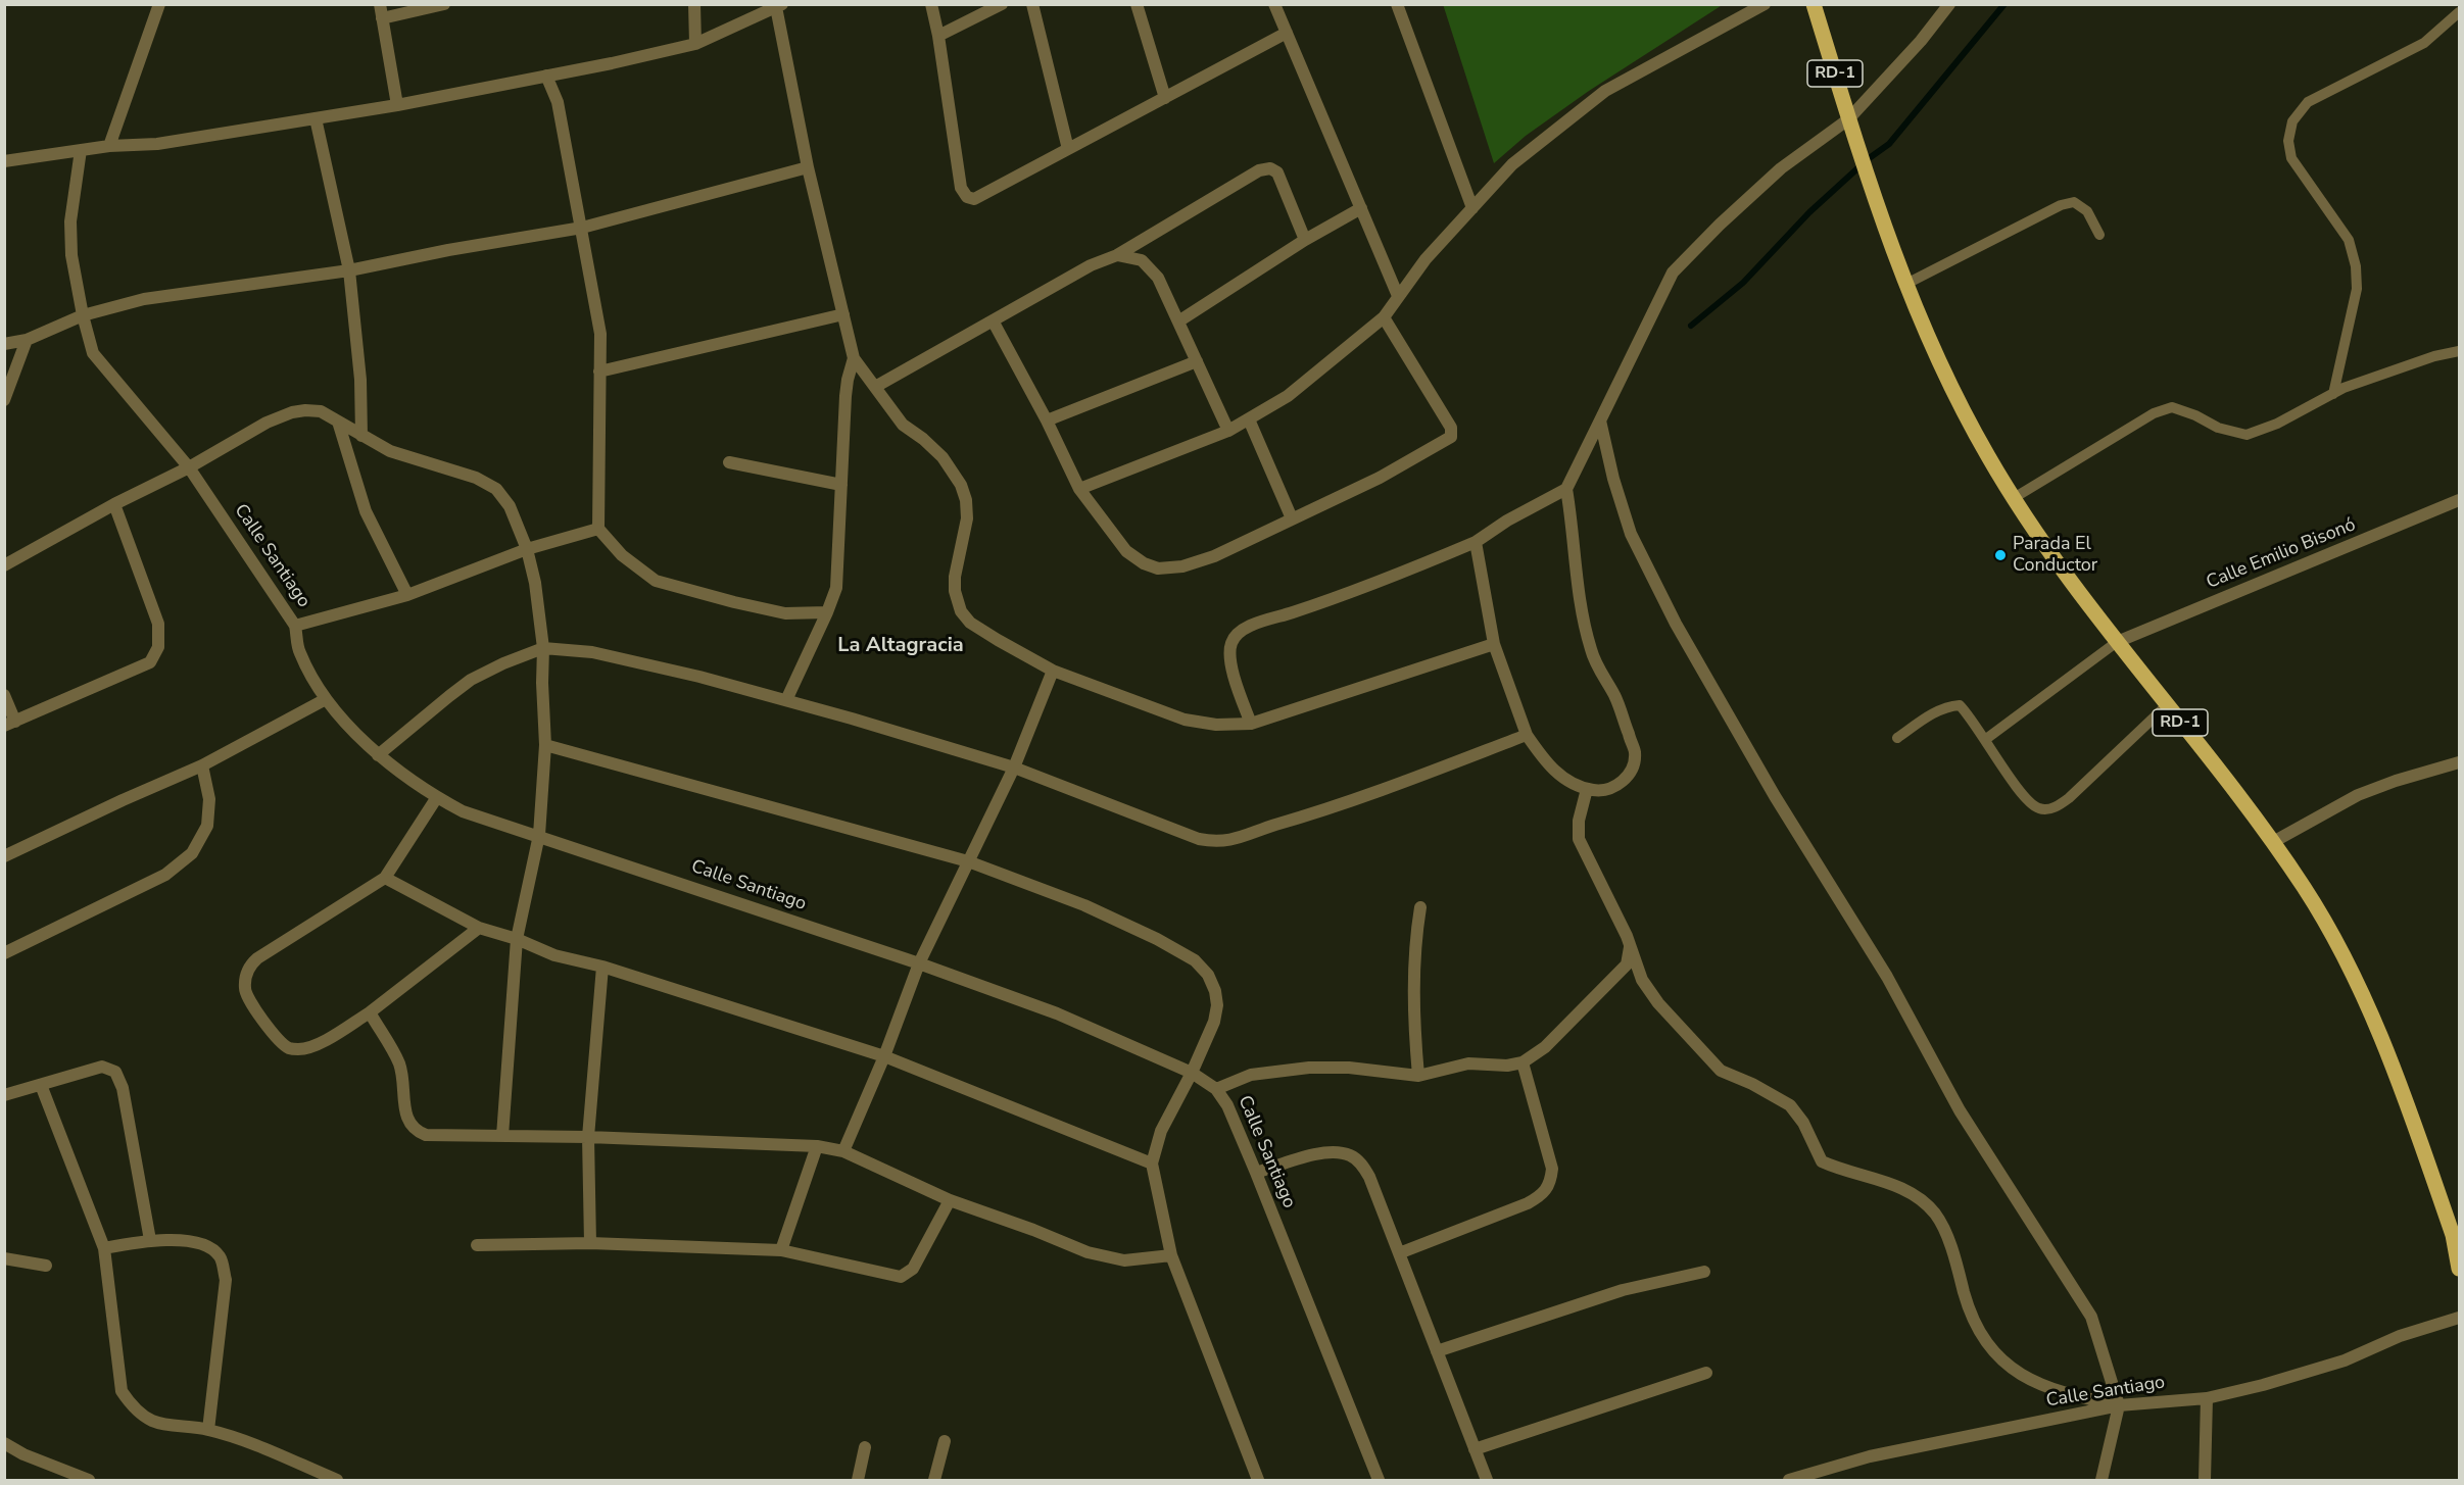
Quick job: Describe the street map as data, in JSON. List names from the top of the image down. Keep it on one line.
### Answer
{"streets":{"main road":["RD-1"],"street":["Calle Emilio Bisonó","Calle Santiago"]},"crossings":[["RD-1","Calle Emilio Bisonó"]],"districts":["La Altagracia"],"places":["Parada El Conductor"]}
